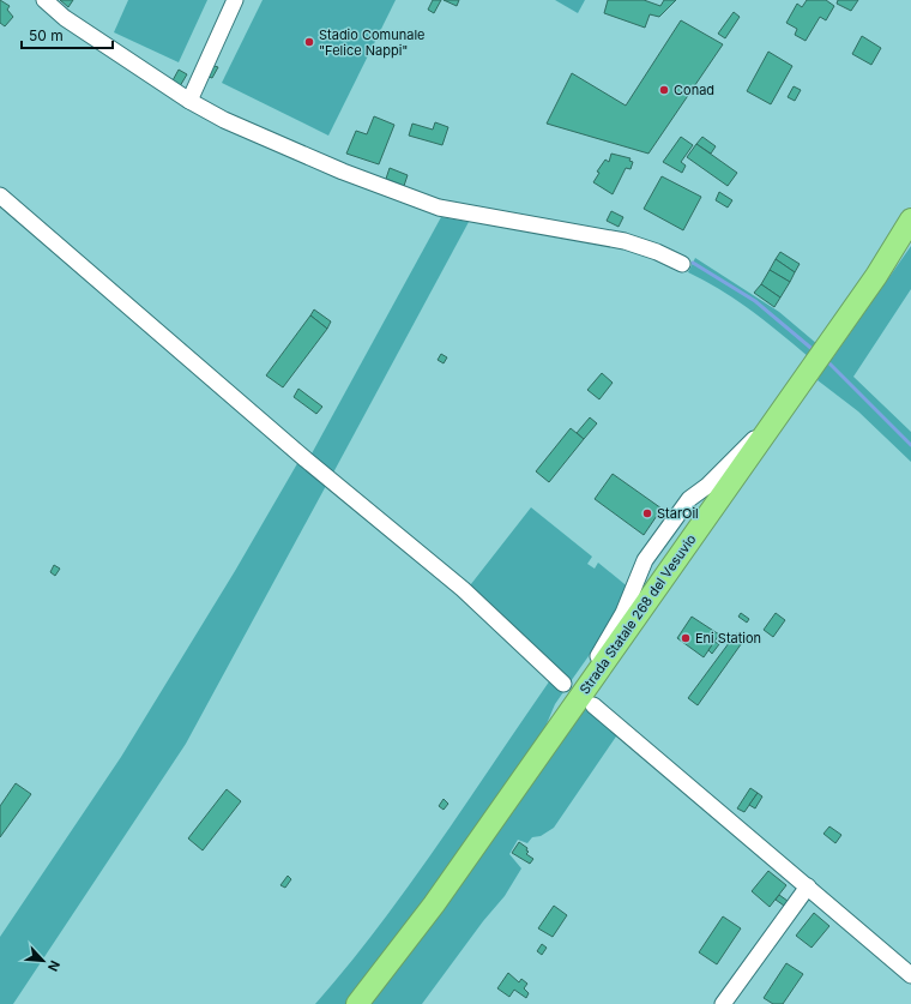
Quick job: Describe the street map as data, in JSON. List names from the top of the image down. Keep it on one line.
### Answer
{"streets":{"highway":["Strada Statale 268 del Vesuvio"]},"places":["Stadio Comunale \"Felice Nappi\"","Conad","StarOil","Eni Station"],"scale_bar":"50 m","north":"bottom right"}
